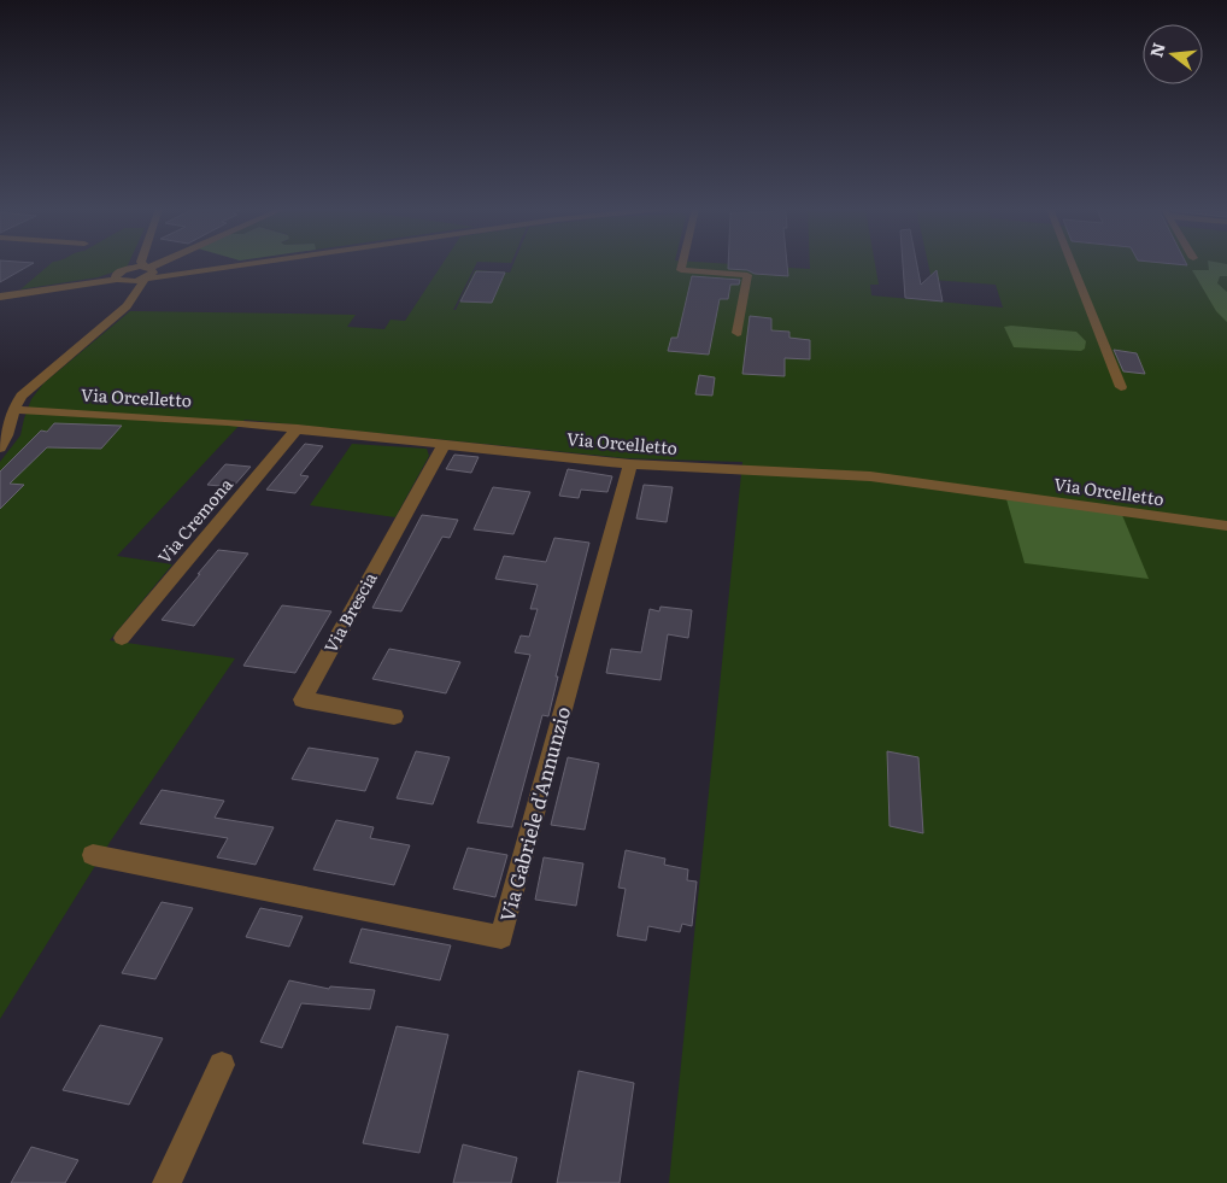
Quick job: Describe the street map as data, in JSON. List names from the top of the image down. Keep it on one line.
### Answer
{"streets":{"street":["Via Orcelletto","Via Cremona","Via Brescia","Via Gabriele d'Annunzio"]},"crossings":[["Via Orcelletto","Via Cremona"],["Via Orcelletto","Via Brescia"],["Via Orcelletto","Via Gabriele d'Annunzio"]],"north":"left"}
